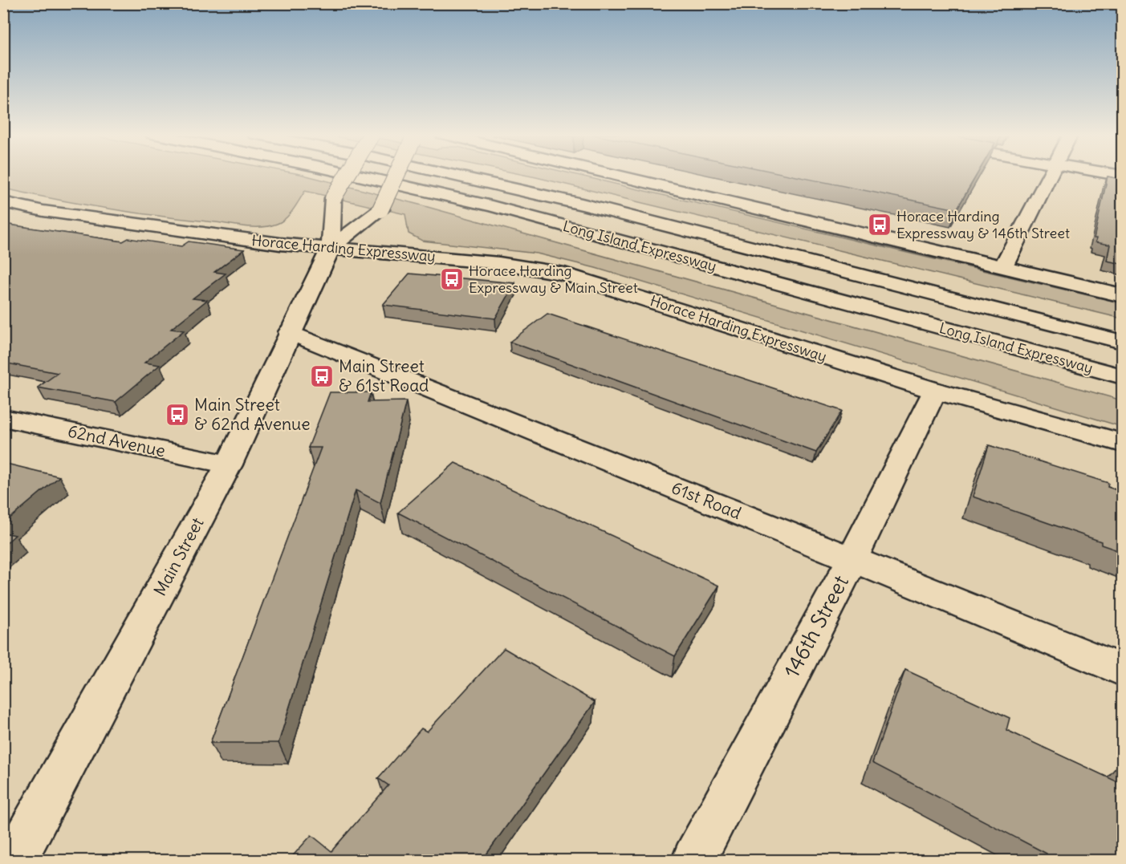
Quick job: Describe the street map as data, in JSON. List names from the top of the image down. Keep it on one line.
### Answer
{"streets":{"main road":["Long Island Expressway","Horace Harding Expressway","62nd Avenue","61st Road","Main Street","146th Street"]},"crossings":[["Horace Harding Expressway","Main Street"],["Horace Harding Expressway","146th Street"],["62nd Avenue","Main Street"],["61st Road","Main Street"],["61st Road","146th Street"]],"places":{"bus stop":["Horace Harding Expressway & 146th Street","Horace Harding Expressway & Main Street","Main Street & 61st Road","Main Street & 62nd Avenue"]}}
